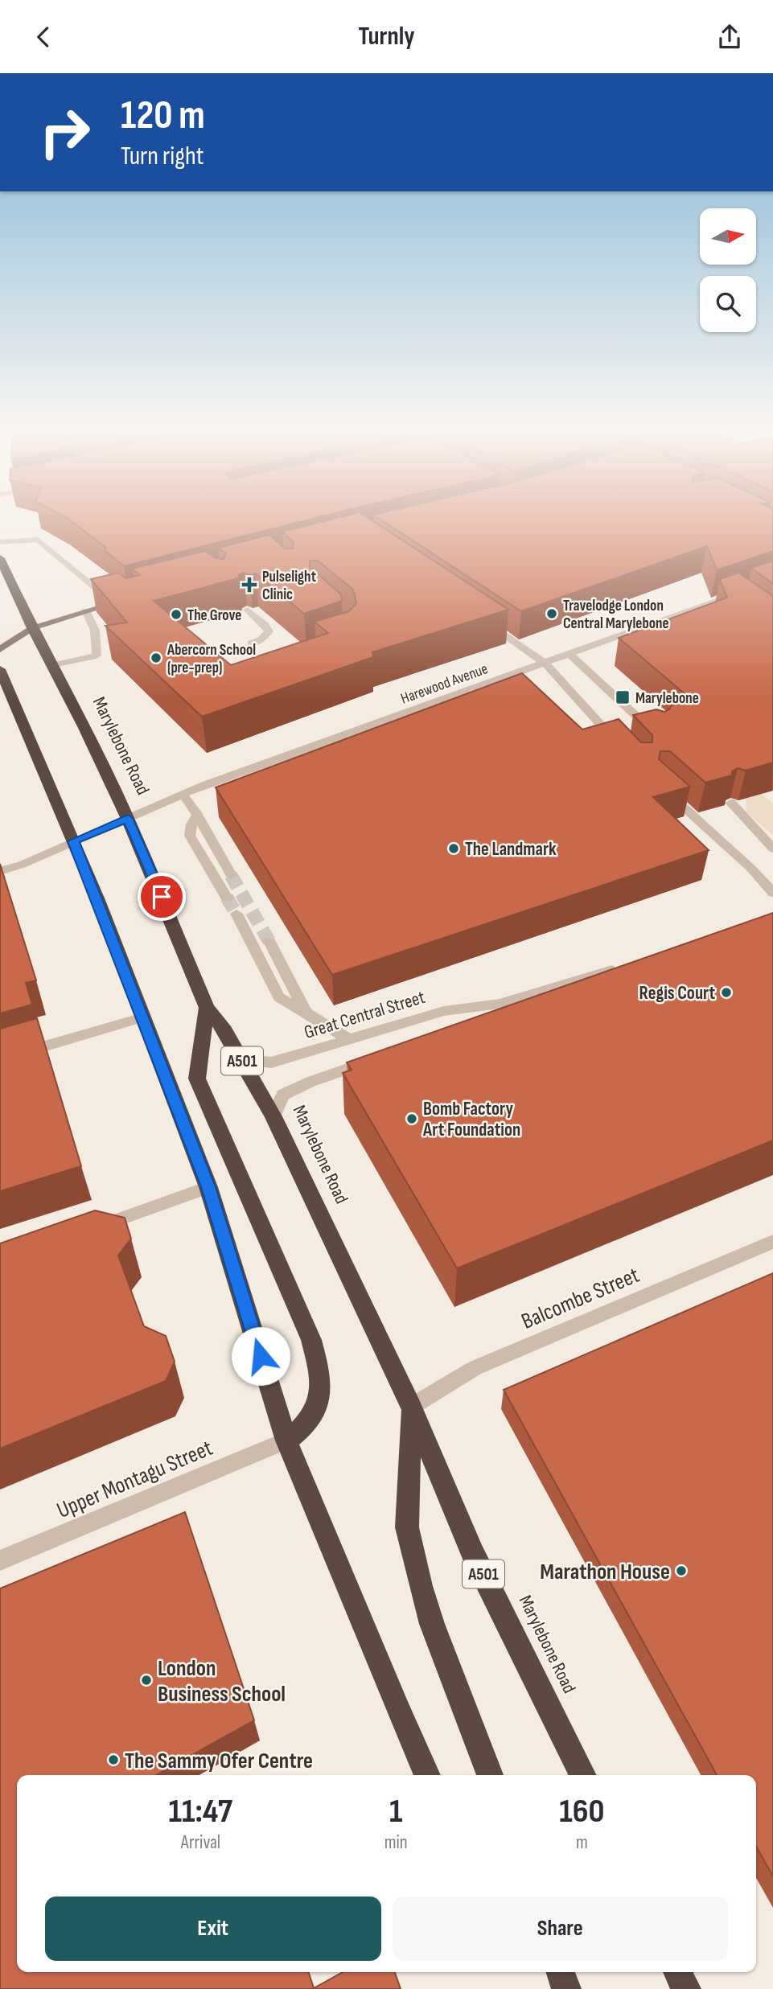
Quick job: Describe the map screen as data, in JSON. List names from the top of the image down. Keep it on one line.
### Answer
{"streets":{"highway":["Marylebone Road","A501"],"street":["Harewood Avenue","Great Central Street","Balcombe Street","Upper Montagu Street"]},"crossings":[["Harewood Avenue","Marylebone Road"],["Marylebone Road","Great Central Street"],["Marylebone Road","Balcombe Street"]],"places":{"health":["Pulselight Clinic"],"other":["Travelodge London Central Marylebone","The Grove","Abercorn School (pre-prep)","The Landmark","Regis Court","Bomb Factory Art Foundation","Marathon House","London Business School","The Sammy Ofer Centre"],"transit":["Marylebone"]},"north":"right","page":{"header":"Turnly","turn":["120 m","Turn right"],"eta":["11:47","Arrival","1","min","160","m"],"buttons":["Exit","Share"]}}
